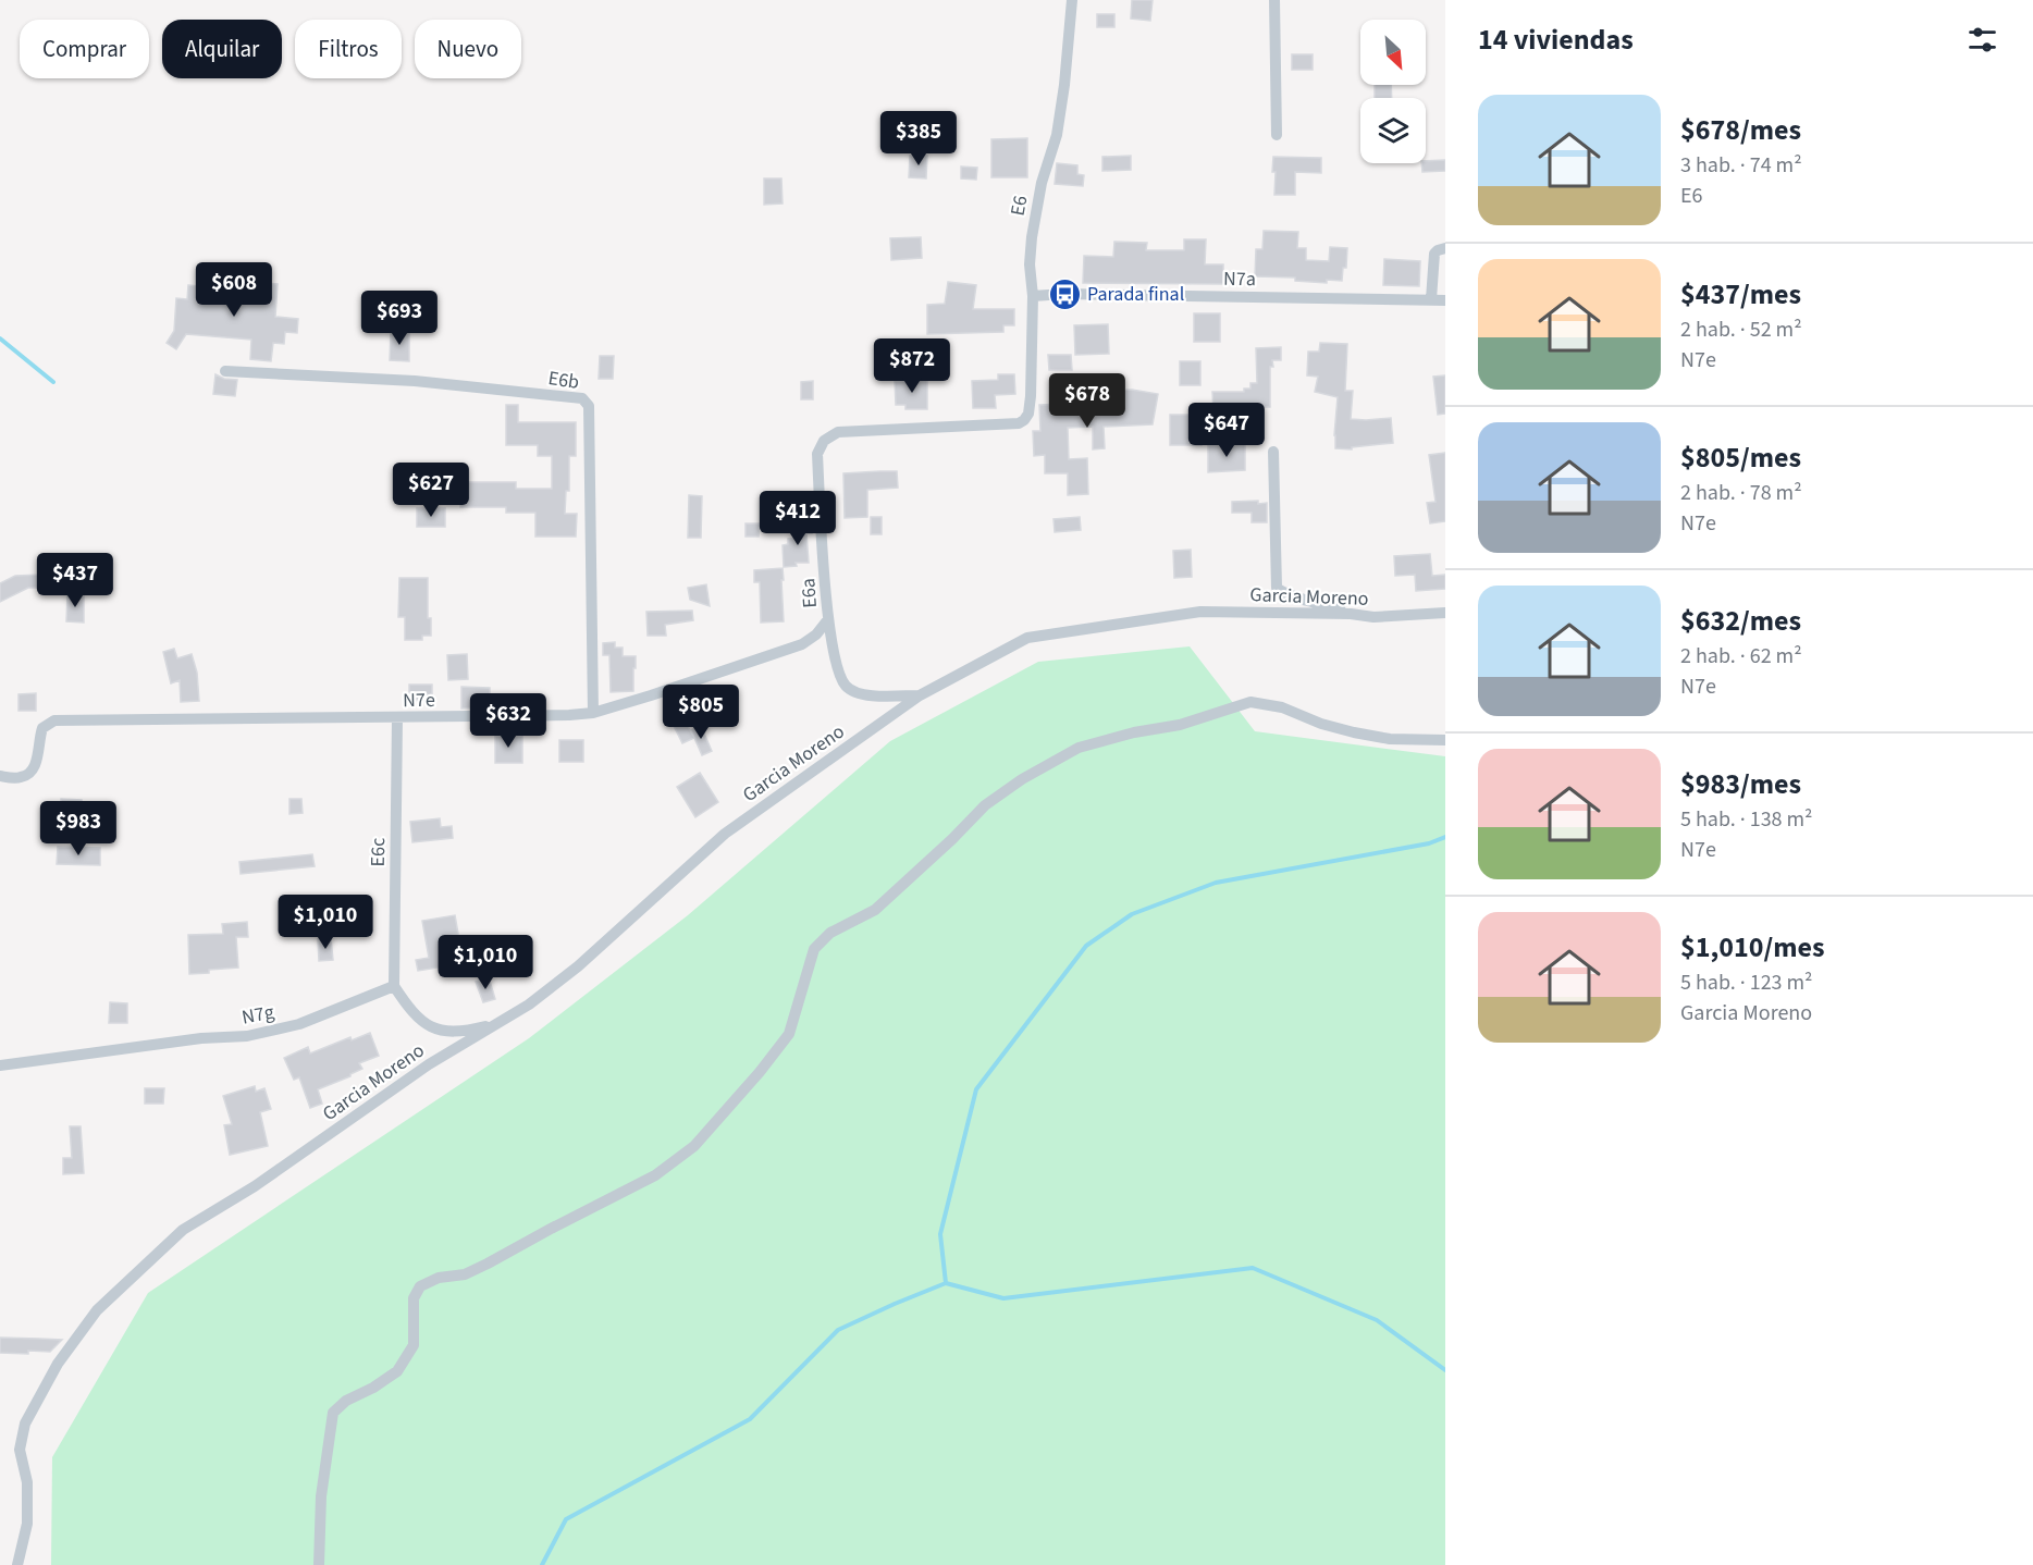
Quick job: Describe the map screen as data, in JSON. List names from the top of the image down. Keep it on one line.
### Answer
{"streets":{"street":["E6","N7a","E6b","E6a","Garcia Moreno","N7e","E6c","N7g"]},"crossings":[["E6","N7a"],["E6","E6a"],["E6b","N7e"],["E6a","N7e"],["N7e","E6c"],["E6c","N7g"]],"places":{"bus stop":["Parada final"]},"north":"bottom right","page":{"heading":"14 viviendas","chip":["Comprar","Alquilar","Filtros","Nuevo"],"list":[{"name":"$678/mes","note":"3 hab. · 74 m² · E6"},{"name":"$437/mes","note":"2 hab. · 52 m² · N7e"},{"name":"$805/mes","note":"2 hab. · 78 m² · N7e"},{"name":"$632/mes","note":"2 hab. · 62 m² · N7e"},{"name":"$983/mes","note":"5 hab. · 138 m² · N7e"},{"name":"$1,010/mes","note":"5 hab. · 123 m² · Garcia Moreno"}],"price":["$385","$608","$693","$872","$678","$647","$627","$412","$437","$805","$632","$983","$1,010","$1,010"]}}
